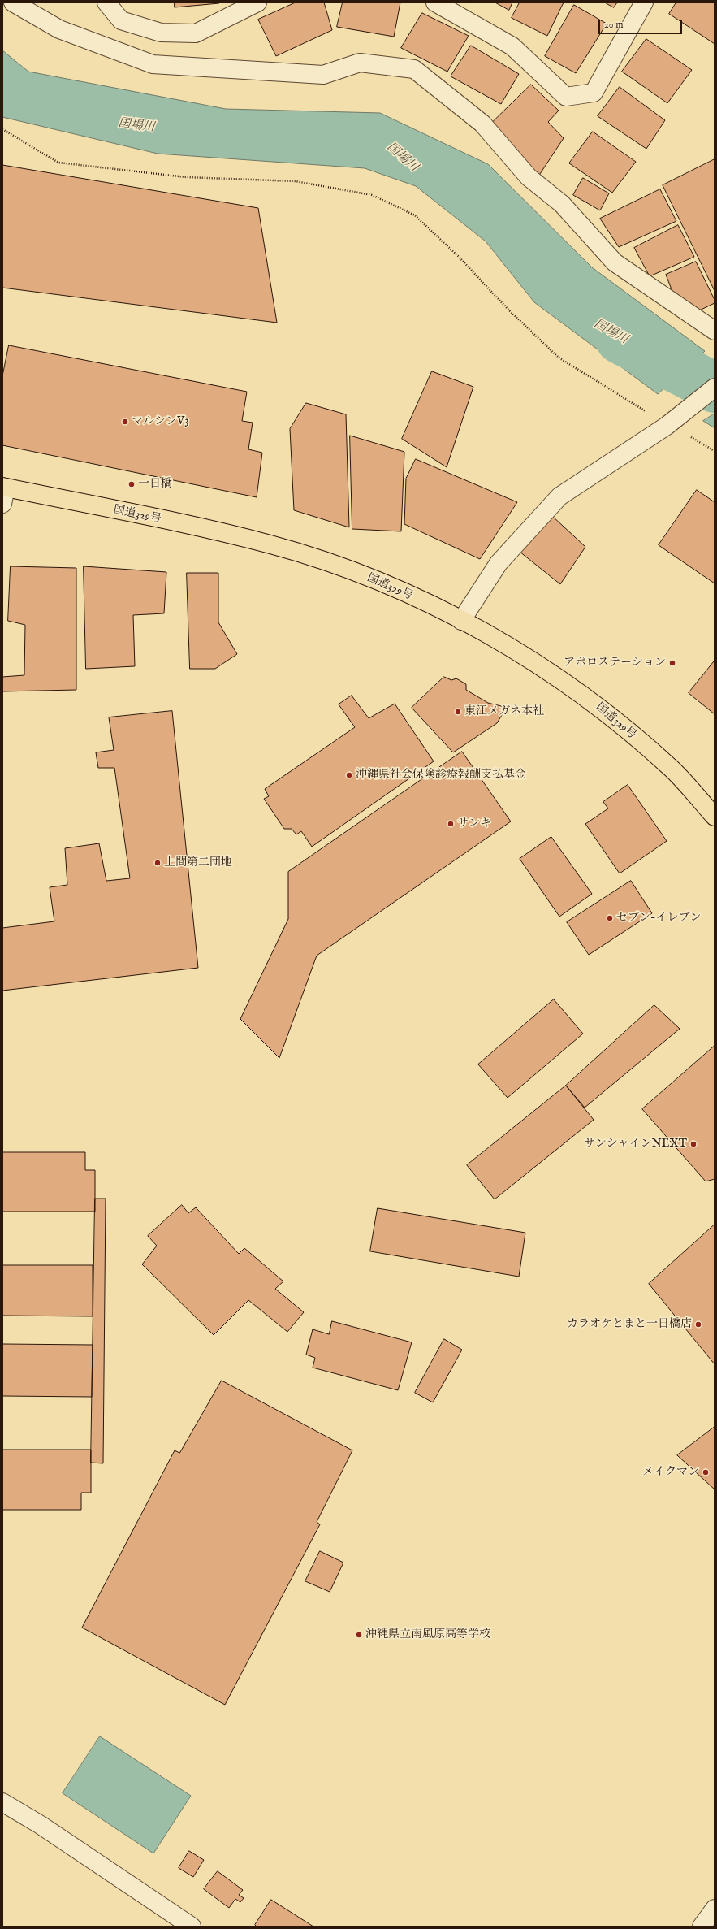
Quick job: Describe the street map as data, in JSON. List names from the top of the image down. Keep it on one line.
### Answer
{"streets":{"highway":["国道329号"]},"water":["国場川"],"places":["マルシンV3","一日橋","アポロステーション","東江メガネ本社","沖縄県社会保険診療報酬支払基金","サンキ","上間第二団地","セブン-イレブン","サンシャインNEXT","カラオケとまと一日橋店","メイクマン","沖縄県立南風原高等学校"],"scale_bar":"20 m"}
